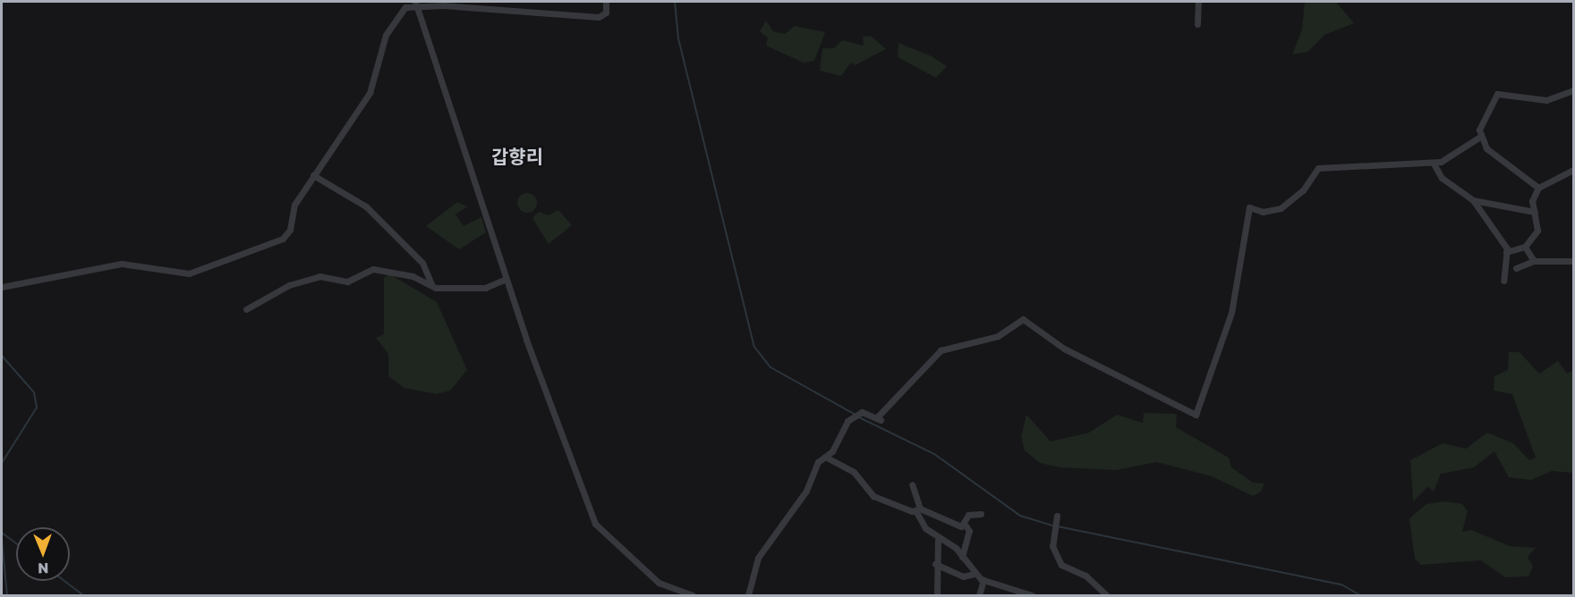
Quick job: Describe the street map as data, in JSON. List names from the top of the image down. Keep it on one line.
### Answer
{"districts":["갑향리"],"north":"bottom"}
